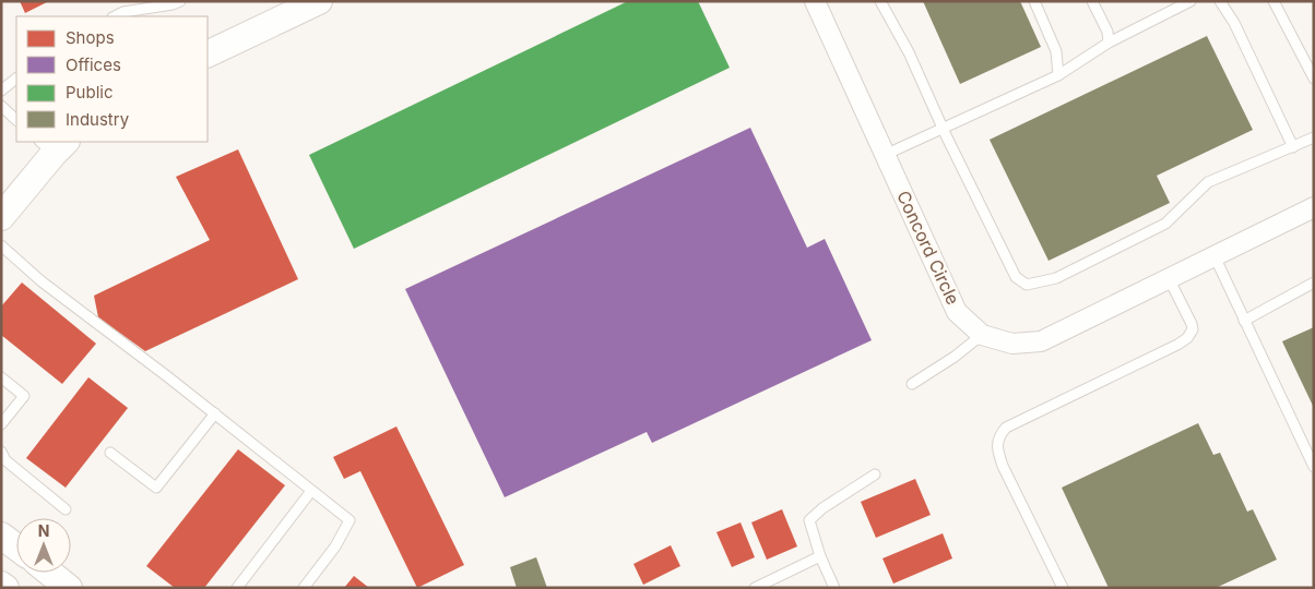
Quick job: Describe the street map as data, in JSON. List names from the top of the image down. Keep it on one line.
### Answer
{"streets":{"street":["Concord Circle"]},"legend":["Shops","Offices","Public","Industry"],"north":"top"}
